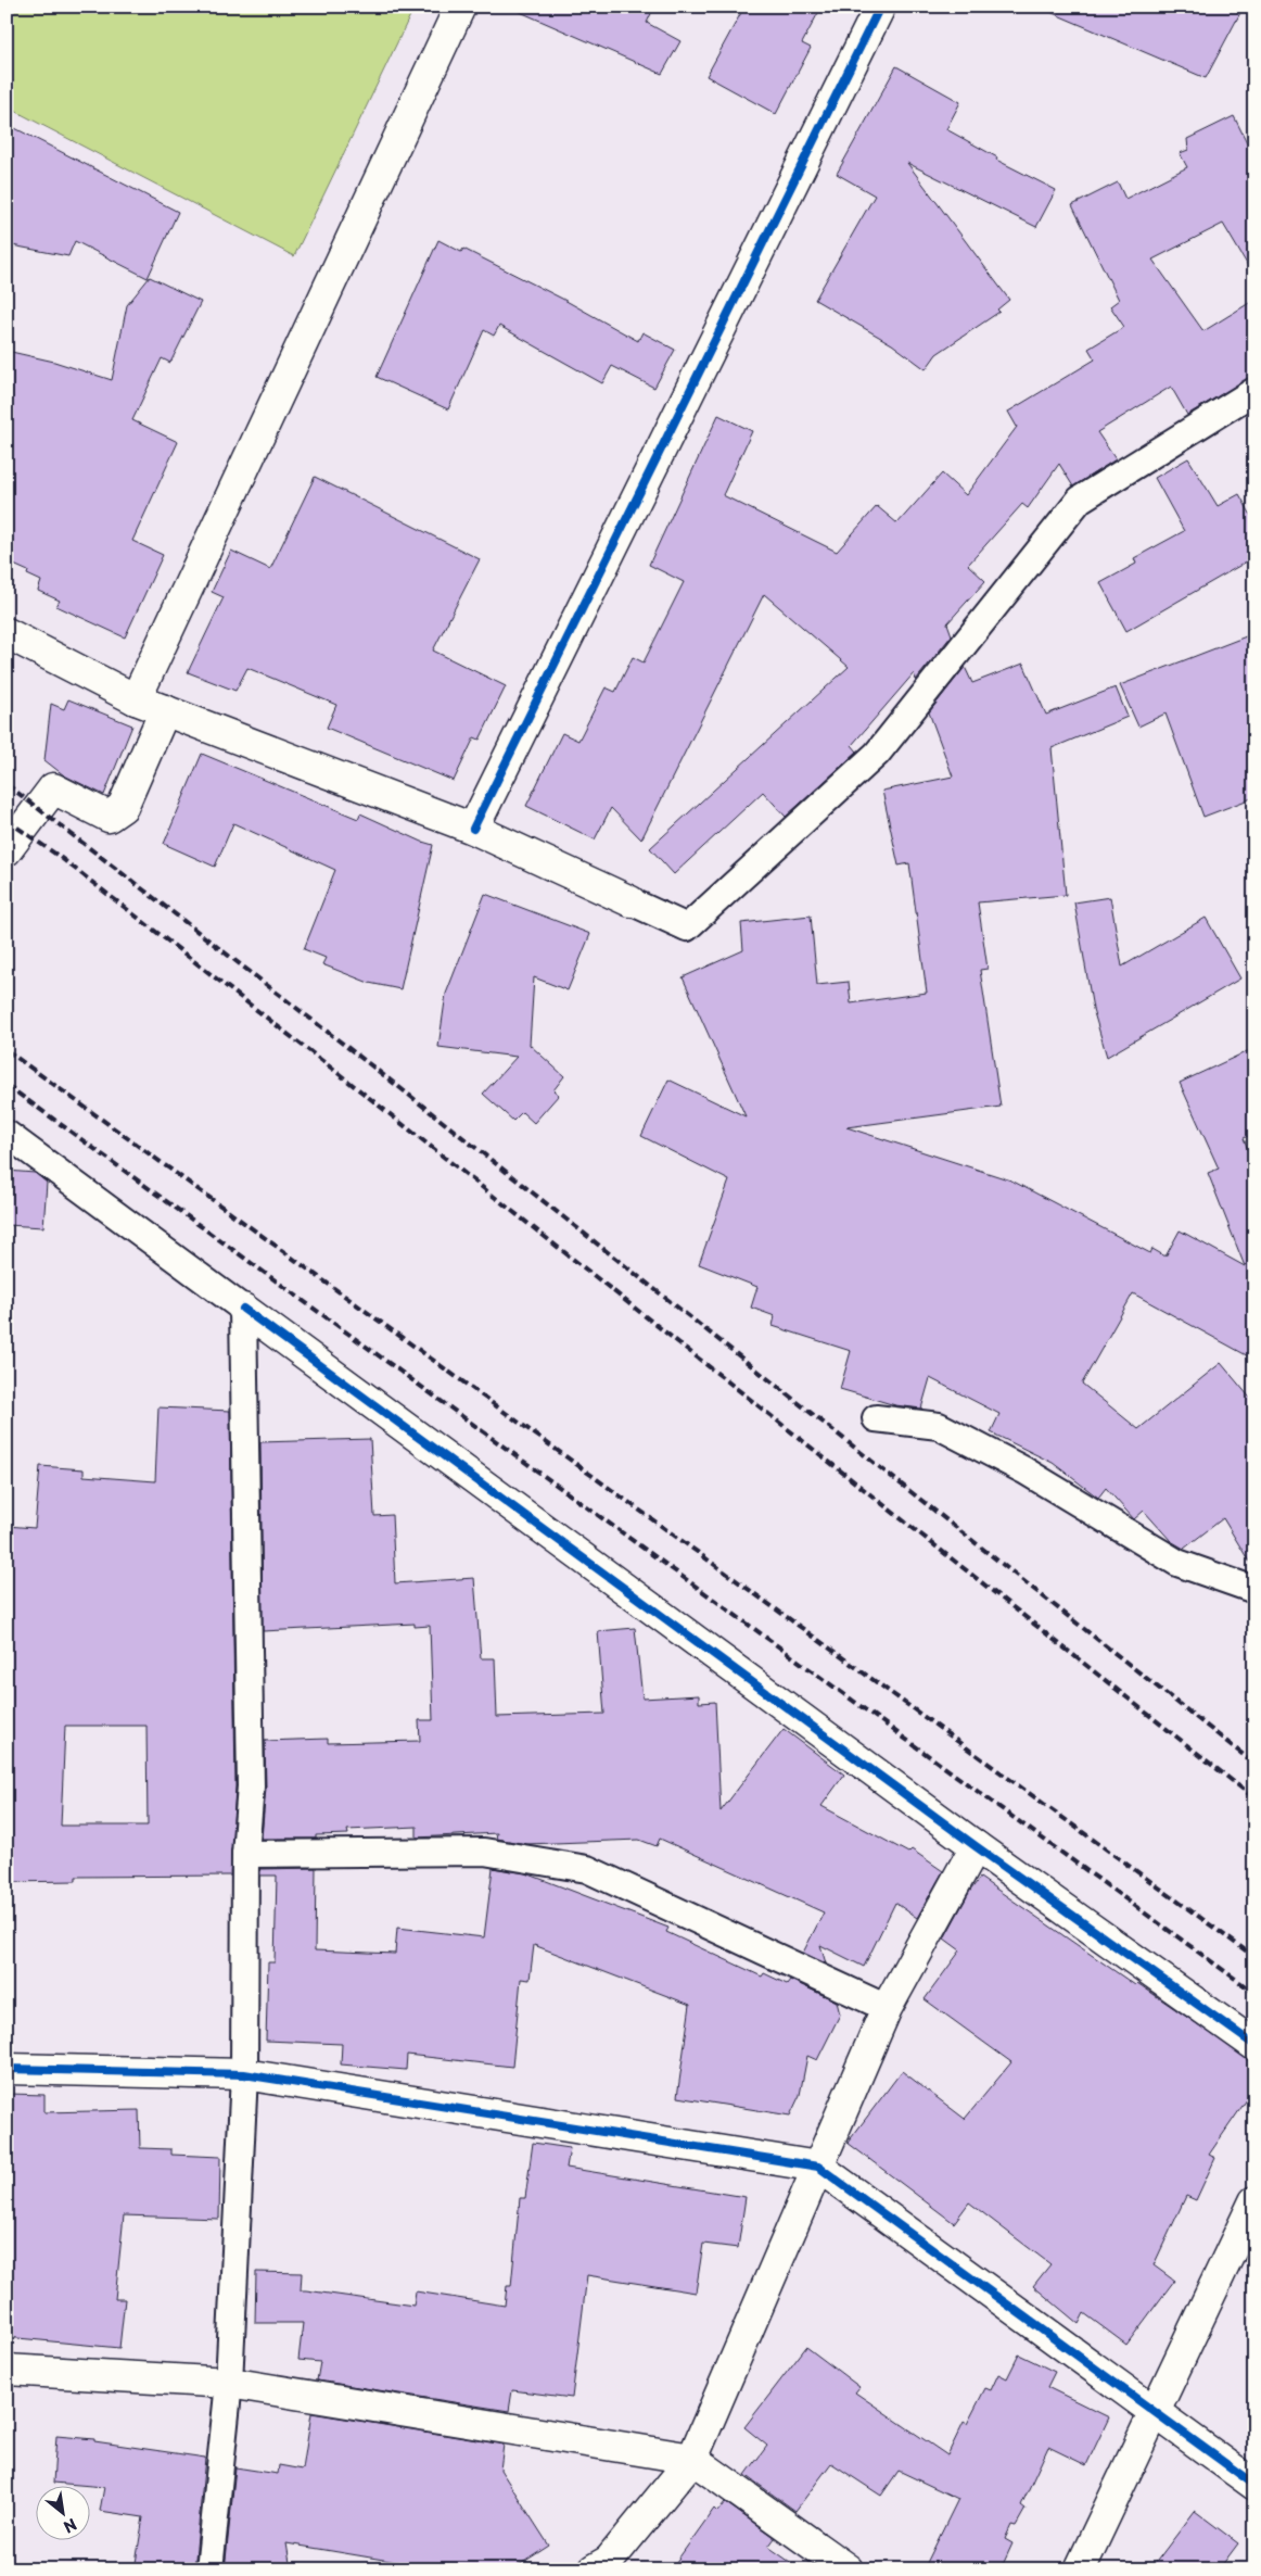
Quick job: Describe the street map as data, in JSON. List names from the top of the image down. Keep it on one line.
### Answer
{"north":"bottom right"}
